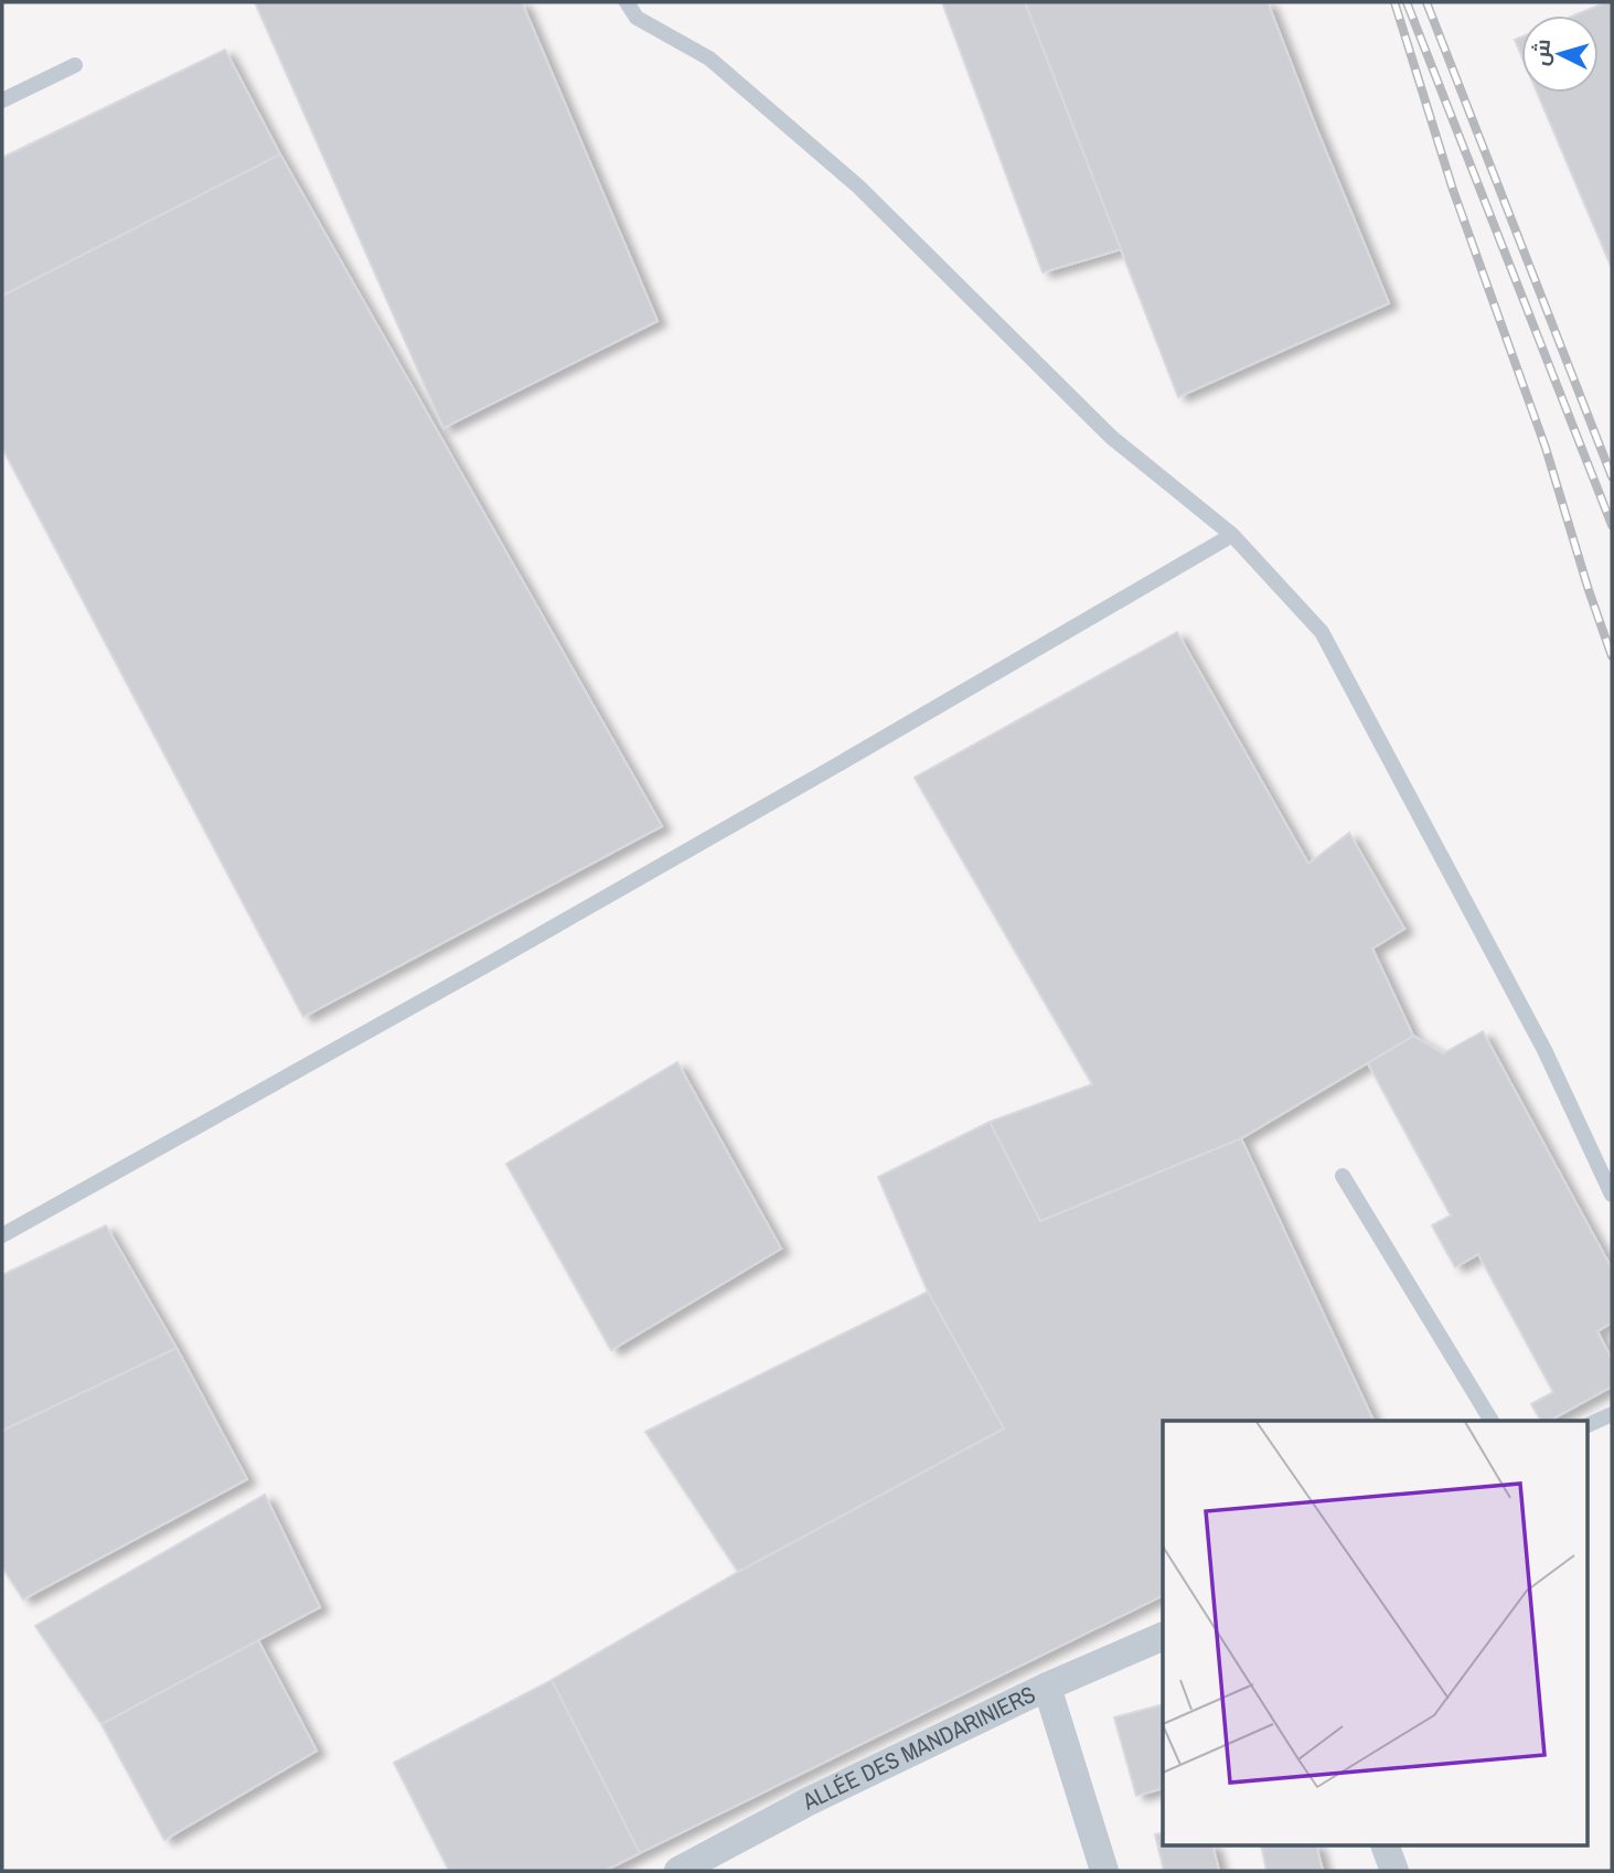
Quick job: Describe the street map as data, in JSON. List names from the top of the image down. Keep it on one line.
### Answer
{"streets":{"street":["ALLÉE DES MANDARINIERS"]},"north":"left"}
